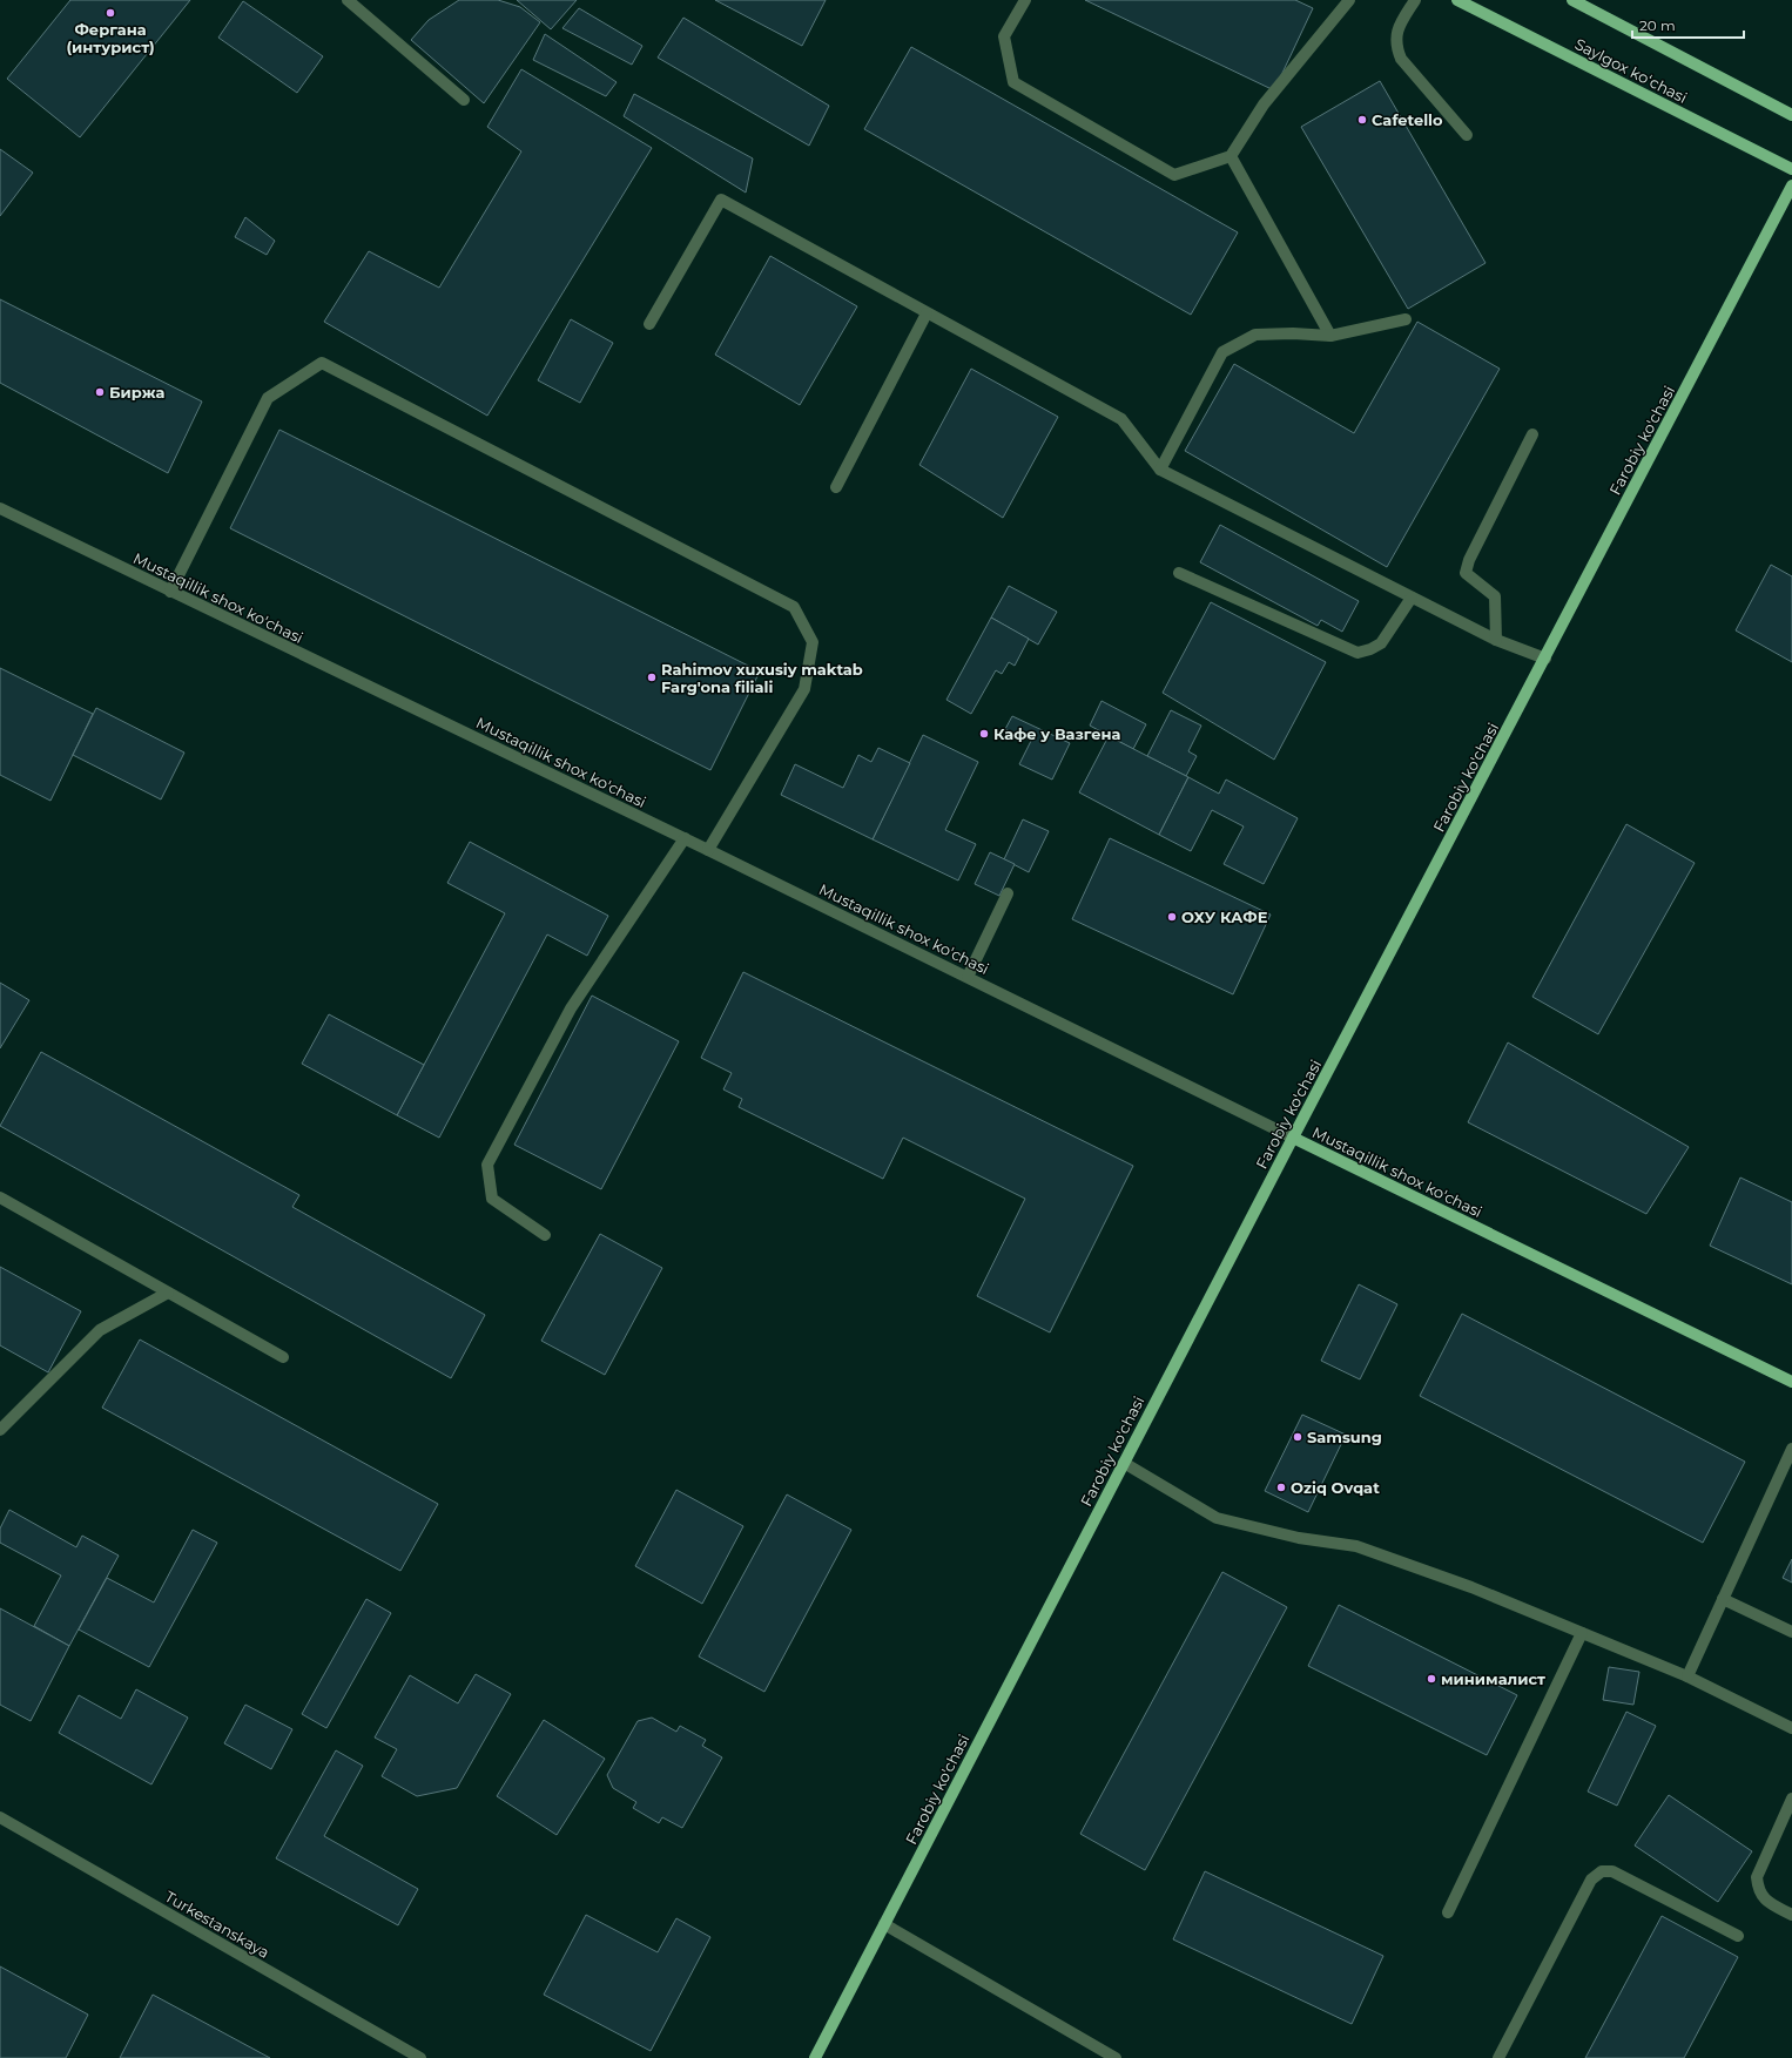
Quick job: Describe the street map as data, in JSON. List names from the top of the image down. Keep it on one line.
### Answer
{"streets":{"main road":["Saylgox koʻchasi","Farobiy ko'chasi","Mustaqillik shox ko'chasi"],"street":["Turkestanskaya"]},"crossings":[["Farobiy ko'chasi","Mustaqillik shox ko'chasi"]],"places":["Фергана (интурист)","Cafetello","Биржа","Rahimov xuxusiy maktab Farg'ona filiali","Кафе у Вазгена","ОХУ КАФЕ","Samsung","Oziq Ovqat","минималист"],"scale_bar":"20 m"}
